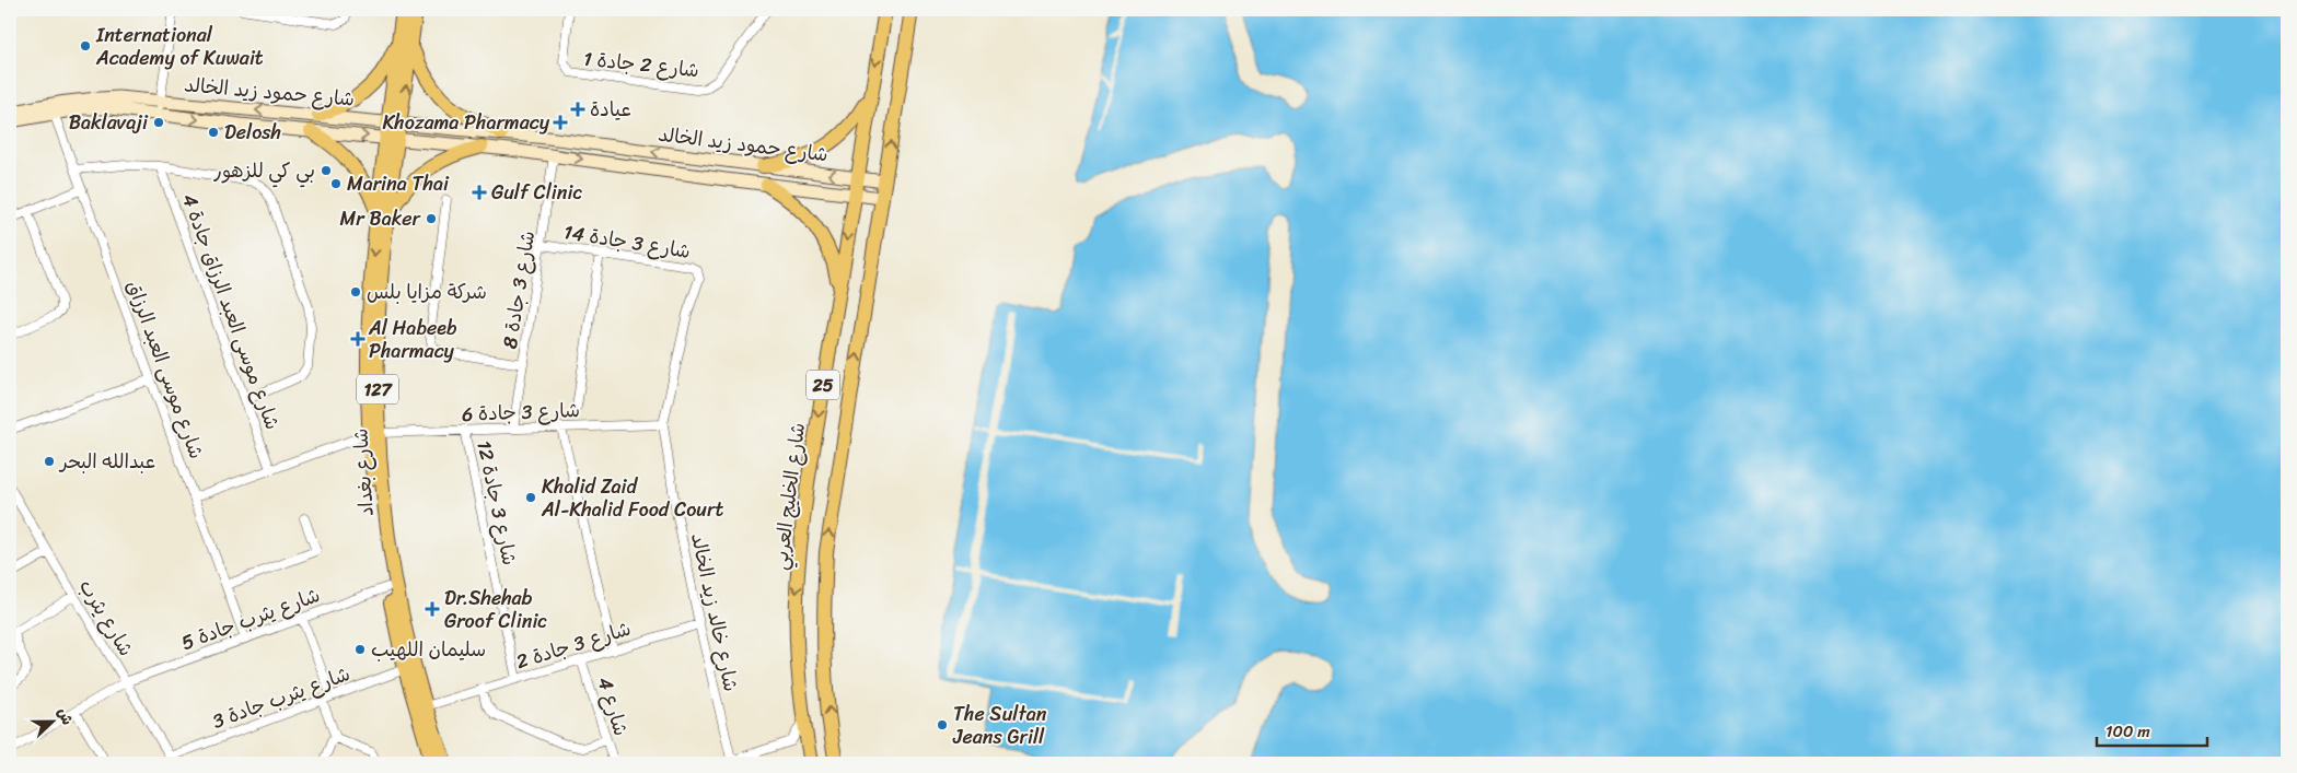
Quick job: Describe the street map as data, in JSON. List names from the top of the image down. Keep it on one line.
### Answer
{"streets":{"main road":["شارع حمود زيد الخالد","25","127","شارع بغداد","شارع الخليج العربي"],"street":["شارع 2 جادة 1","شارع 3 جادة 14","شارع 3 جادة 8","شارع موسى العبد الرزاق جادة 4","شارع موسى العبد الرزاق","شارع 3 جادة 6","شارع 3 جادة 12","شارع خالد زيد الخالد","شارع يثرب","شارع يثرب جادة 5","شارع 3 جادة 2","شارع يثرب جادة 3","شارع 4"]},"crossings":[["شارع حمود زيد الخالد","شارع 3 جادة 8"],["شارع حمود زيد الخالد","شارع موسى العبد الرزاق"],["شارع حمود زيد الخالد","25"],["شارع حمود زيد الخالد","شارع بغداد"],["شارع حمود زيد الخالد","شارع الخليج العربي"],["شارع 3 جادة 14","شارع 3 جادة 8"],["شارع 3 جادة 14","شارع خالد زيد الخالد"],["شارع 3 جادة 8","شارع 3 جادة 6"],["شارع موسى العبد الرزاق جادة 4","شارع 3 جادة 6"],["شارع موسى العبد الرزاق","شارع 3 جادة 6"],["شارع موسى العبد الرزاق","شارع يثرب جادة 5"],["شارع 3 جادة 6","شارع بغداد"],["شارع 3 جادة 6","شارع 3 جادة 12"],["شارع 3 جادة 6","شارع خالد زيد الخالد"],["شارع بغداد","شارع يثرب جادة 5"],["شارع بغداد","شارع 3 جادة 2"],["شارع بغداد","شارع يثرب جادة 3"],["شارع 3 جادة 12","شارع 3 جادة 2"],["شارع خالد زيد الخالد","شارع 3 جادة 2"],["شارع يثرب","شارع يثرب جادة 5"],["شارع يثرب","شارع يثرب جادة 3"],["شارع 3 جادة 2","شارع 4"]],"places":{"other":["International Academy of Kuwait","Baklavaji","Delosh","بي كي للزهور","Marina Thai","Mr Baker","شركة مزايا بلس","عبدالله البحر","Khalid Zaid Al-Khalid Food Court","سليمان اللهيب","The Sultan Jeans Grill"],"health":["عيادة","Khozama Pharmacy","Gulf Clinic","Al Habeeb Pharmacy","Dr.Shehab Groof Clinic"]},"scale_bar":"100 m","north":"right"}
